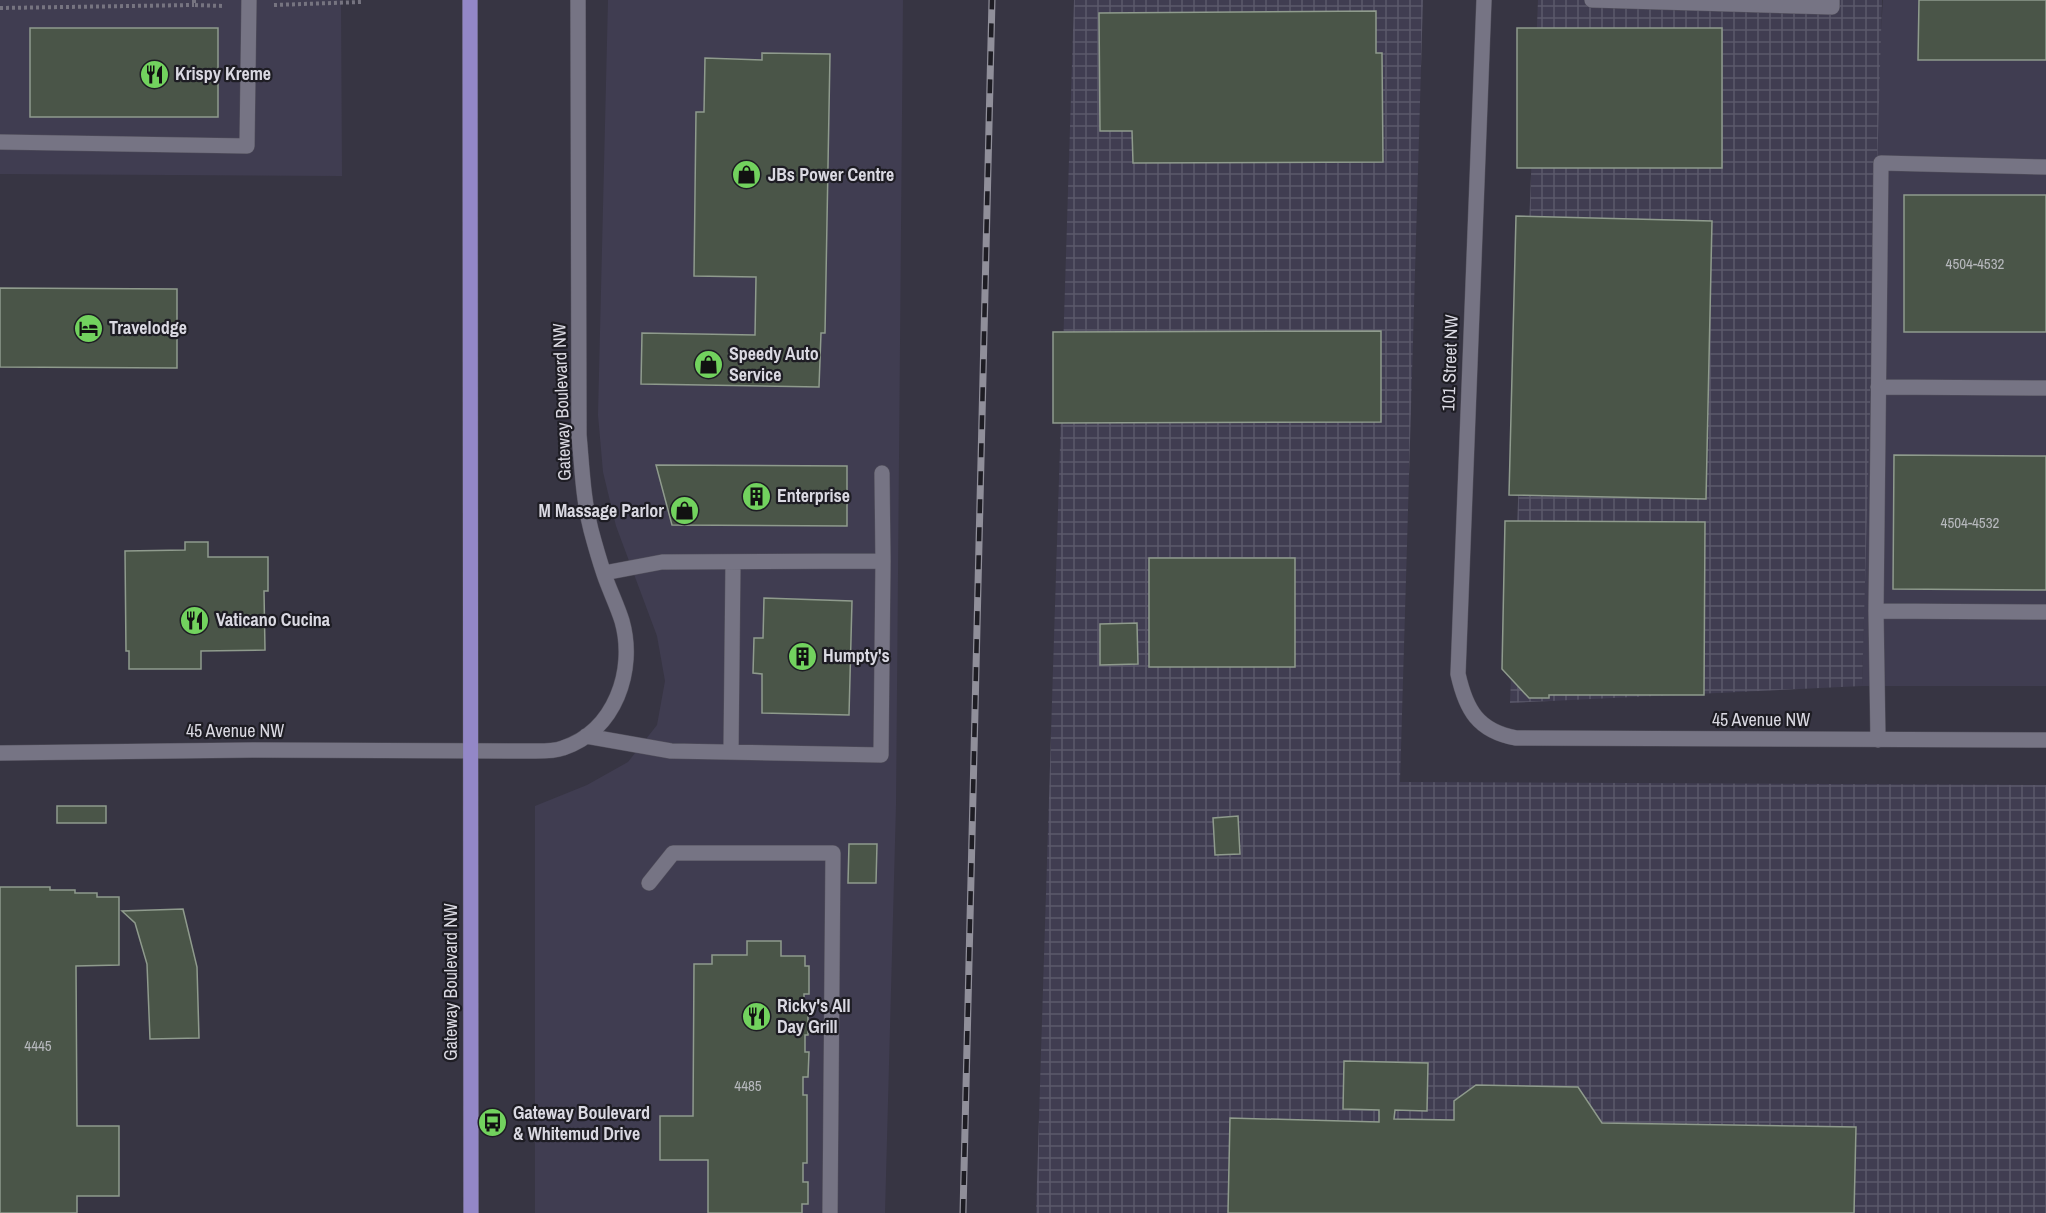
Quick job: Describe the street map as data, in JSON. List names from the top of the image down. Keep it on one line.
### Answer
{"streets":{"main road":["Gateway Boulevard NW"],"street":["101 Street NW","45 Avenue NW"]},"crossings":[["101 Street NW","45 Avenue NW"],["Gateway Boulevard NW","45 Avenue NW"]],"places":{"restaurant":["Krispy Kreme","Vaticano Cucina","Ricky's All Day Grill"],"shop":["JBs Power Centre","Speedy Auto Service","M Massage Parlor"],"hotel":["Travelodge"],"building":["Enterprise","Humpty's"],"bus stop":["Gateway Boulevard & Whitemud Drive"]},"house_numbers":["4504-4532","4504-4532","4445","4485"]}
